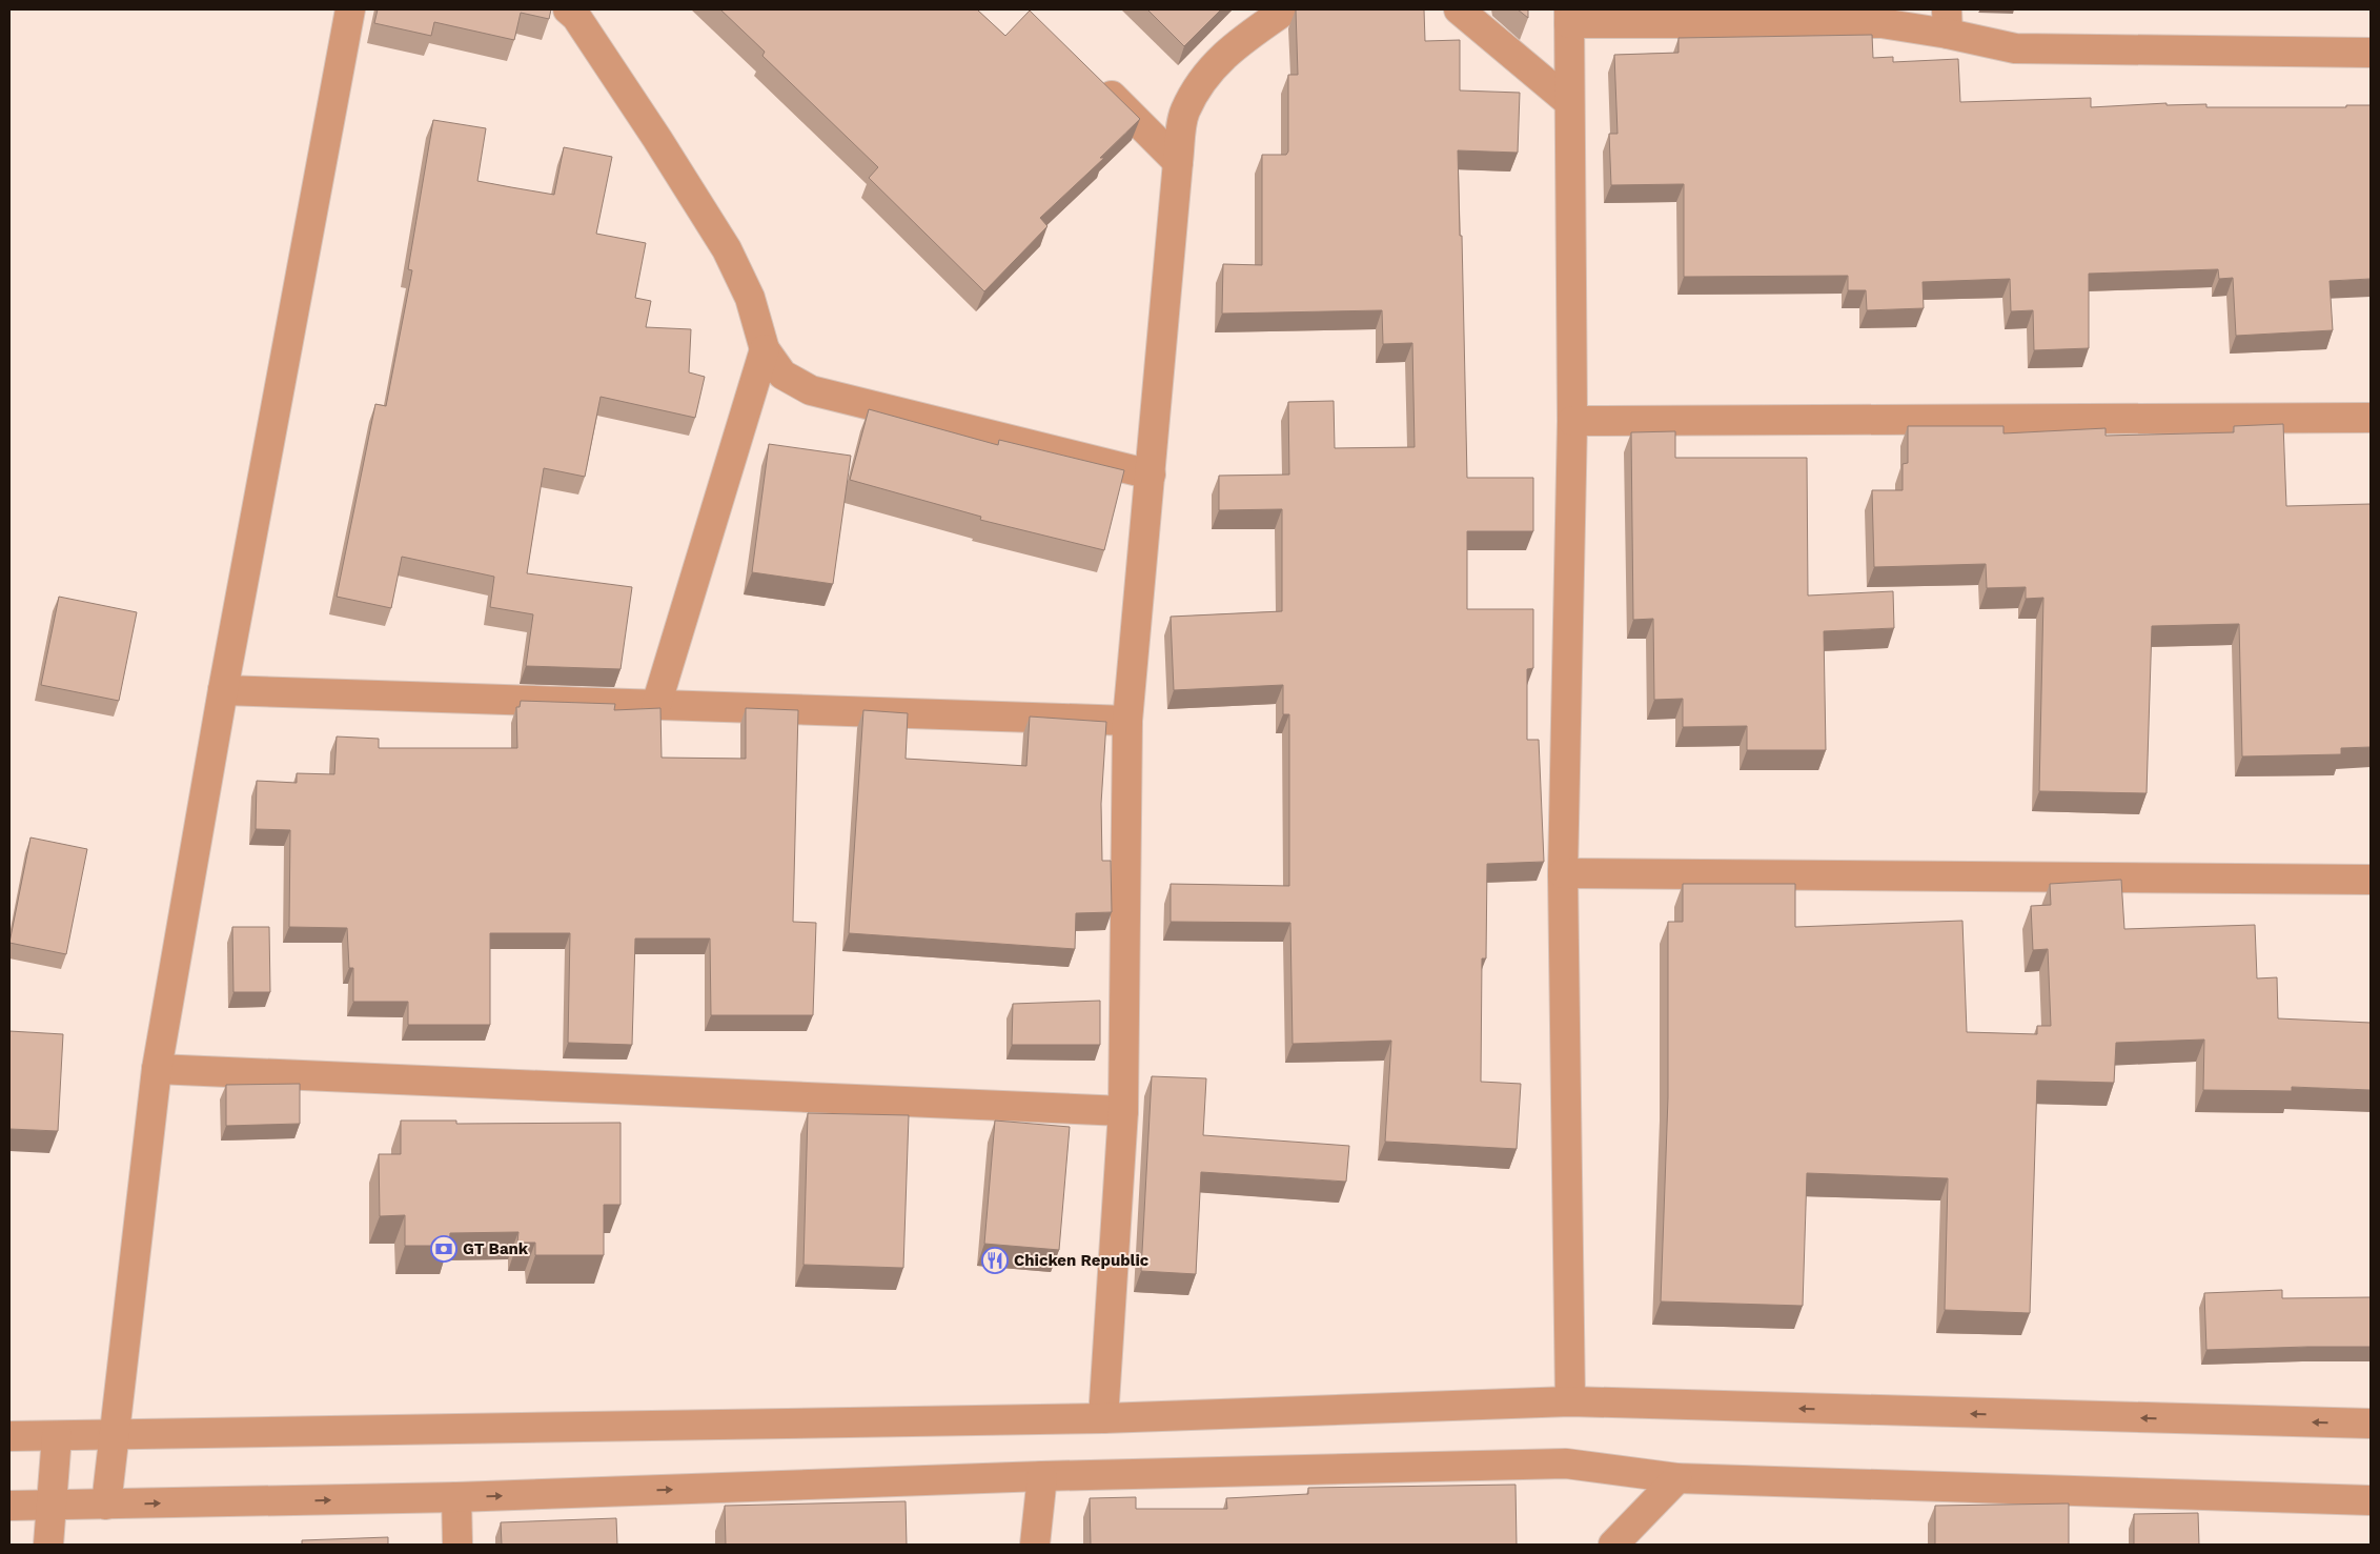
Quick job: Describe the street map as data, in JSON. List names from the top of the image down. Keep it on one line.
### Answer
{"places":{"bank":["GT Bank"],"restaurant":["Chicken Republic"]}}
